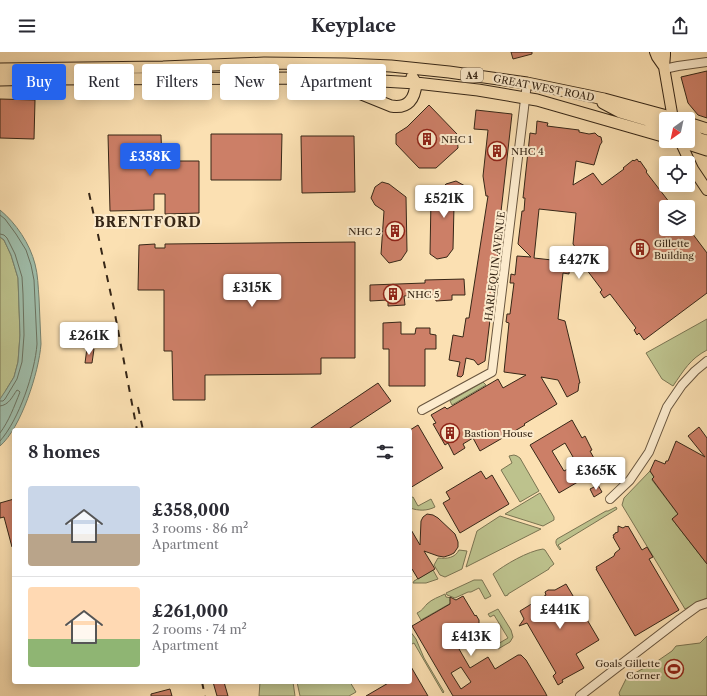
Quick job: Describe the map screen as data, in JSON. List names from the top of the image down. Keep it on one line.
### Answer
{"streets":{"highway":["A4","GREAT WEST ROAD"],"street":["HARLEQUIN AVENUE"]},"crossings":[["A4","GREAT WEST ROAD"],["GREAT WEST ROAD","HARLEQUIN AVENUE"]],"districts":["BRENTFORD"],"places":{"building":["NHC 1","NHC 4","NHC 2","Gillette Building","NHC 5","Bastion House"],"sports":["Goals Gillette Corner"]},"north":"bottom left","page":{"header":"Keyplace","chip":["Buy","Rent","Filters","New","Apartment"],"price":["£358K","£521K","£427K","£315K","£261K","£365K","£441K","£413K"],"heading":"8 homes","list":[{"name":"£358,000","note":"3 rooms · 86 m² · Apartment"},{"name":"£261,000","note":"2 rooms · 74 m² · Apartment"}]}}
